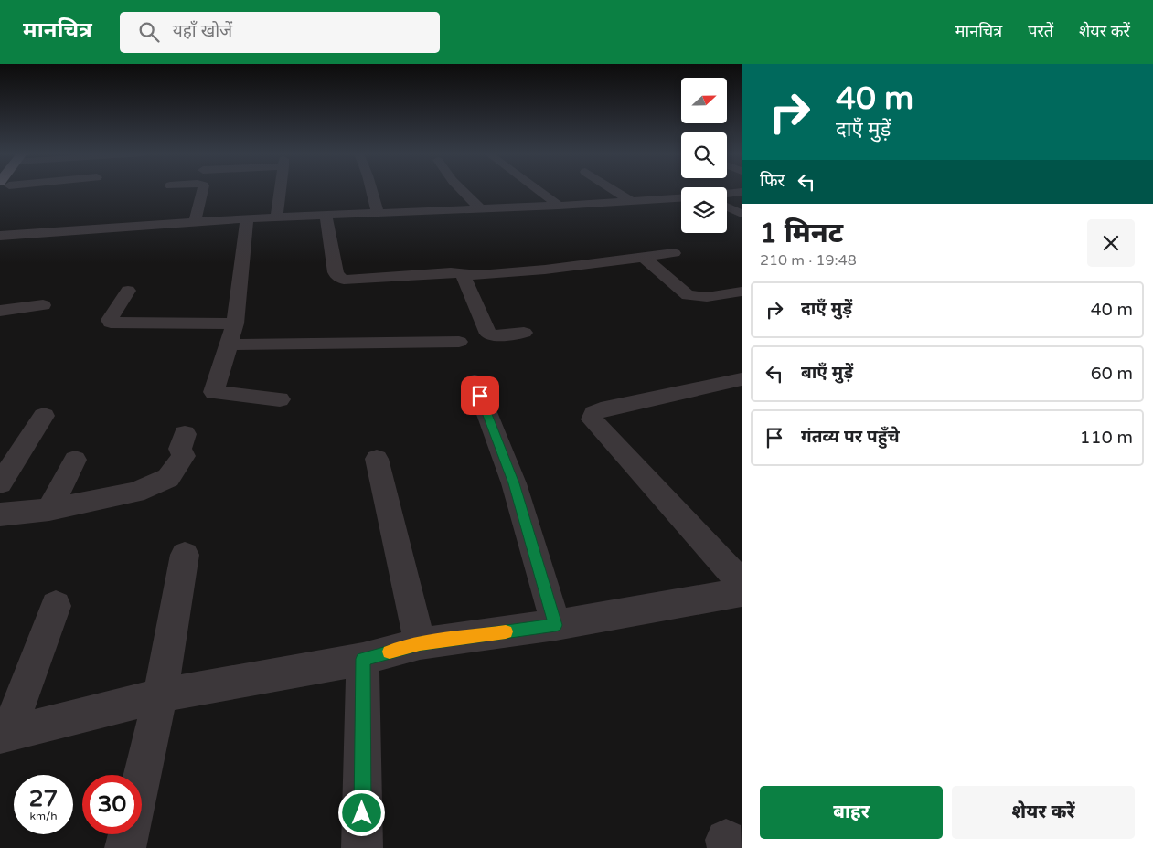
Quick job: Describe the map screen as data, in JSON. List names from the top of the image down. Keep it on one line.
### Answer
{"north":"right","page":{"header":"मानचित्र","search":"यहाँ खोजें","nav":["मानचित्र","परतें","शेयर करें"],"turn":["40 m","दाएँ मुड़ें"],"then":"फिर","heading":["1 मिनट","210 m · 19:48"],"list":[{"name":"दाएँ मुड़ें","value":"40 m"},{"name":"बाएँ मुड़ें","value":"60 m"},{"name":"गंतव्य पर पहुँचे","value":"110 m"}],"speed":"27 km/h","limit":"30","buttons":["बाहर","शेयर करें"]}}
